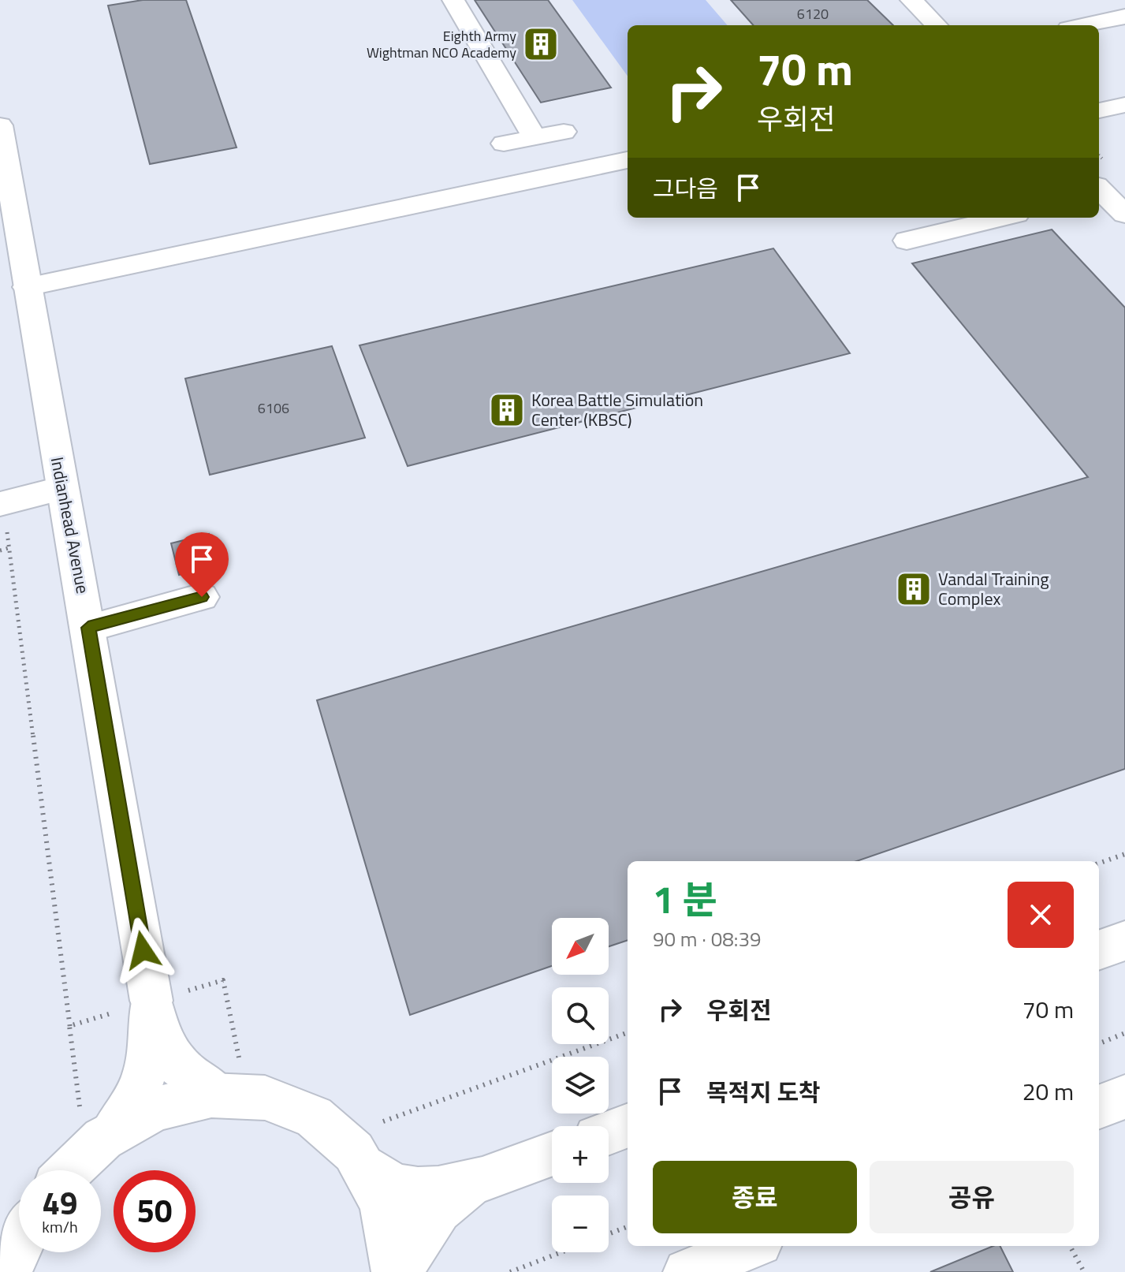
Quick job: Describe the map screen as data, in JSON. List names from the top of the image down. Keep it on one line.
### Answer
{"streets":{"main road":["Indianhead Avenue"]},"places":{"building":["Eighth Army Wightman NCO Academy","Korea Battle Simulation Center (KBSC)","Vandal Training Complex"]},"house_numbers":["6120","6106"],"north":"bottom left","page":{"turn":["70 m","우회전"],"then":"그다음","heading":["1 분","90 m · 08:39"],"map_buttons":["+","−"],"list":[{"name":"우회전","value":"70 m"},{"name":"목적지 도착","value":"20 m"}],"buttons":["종료","공유"],"speed":"49 km/h","limit":"50"}}
